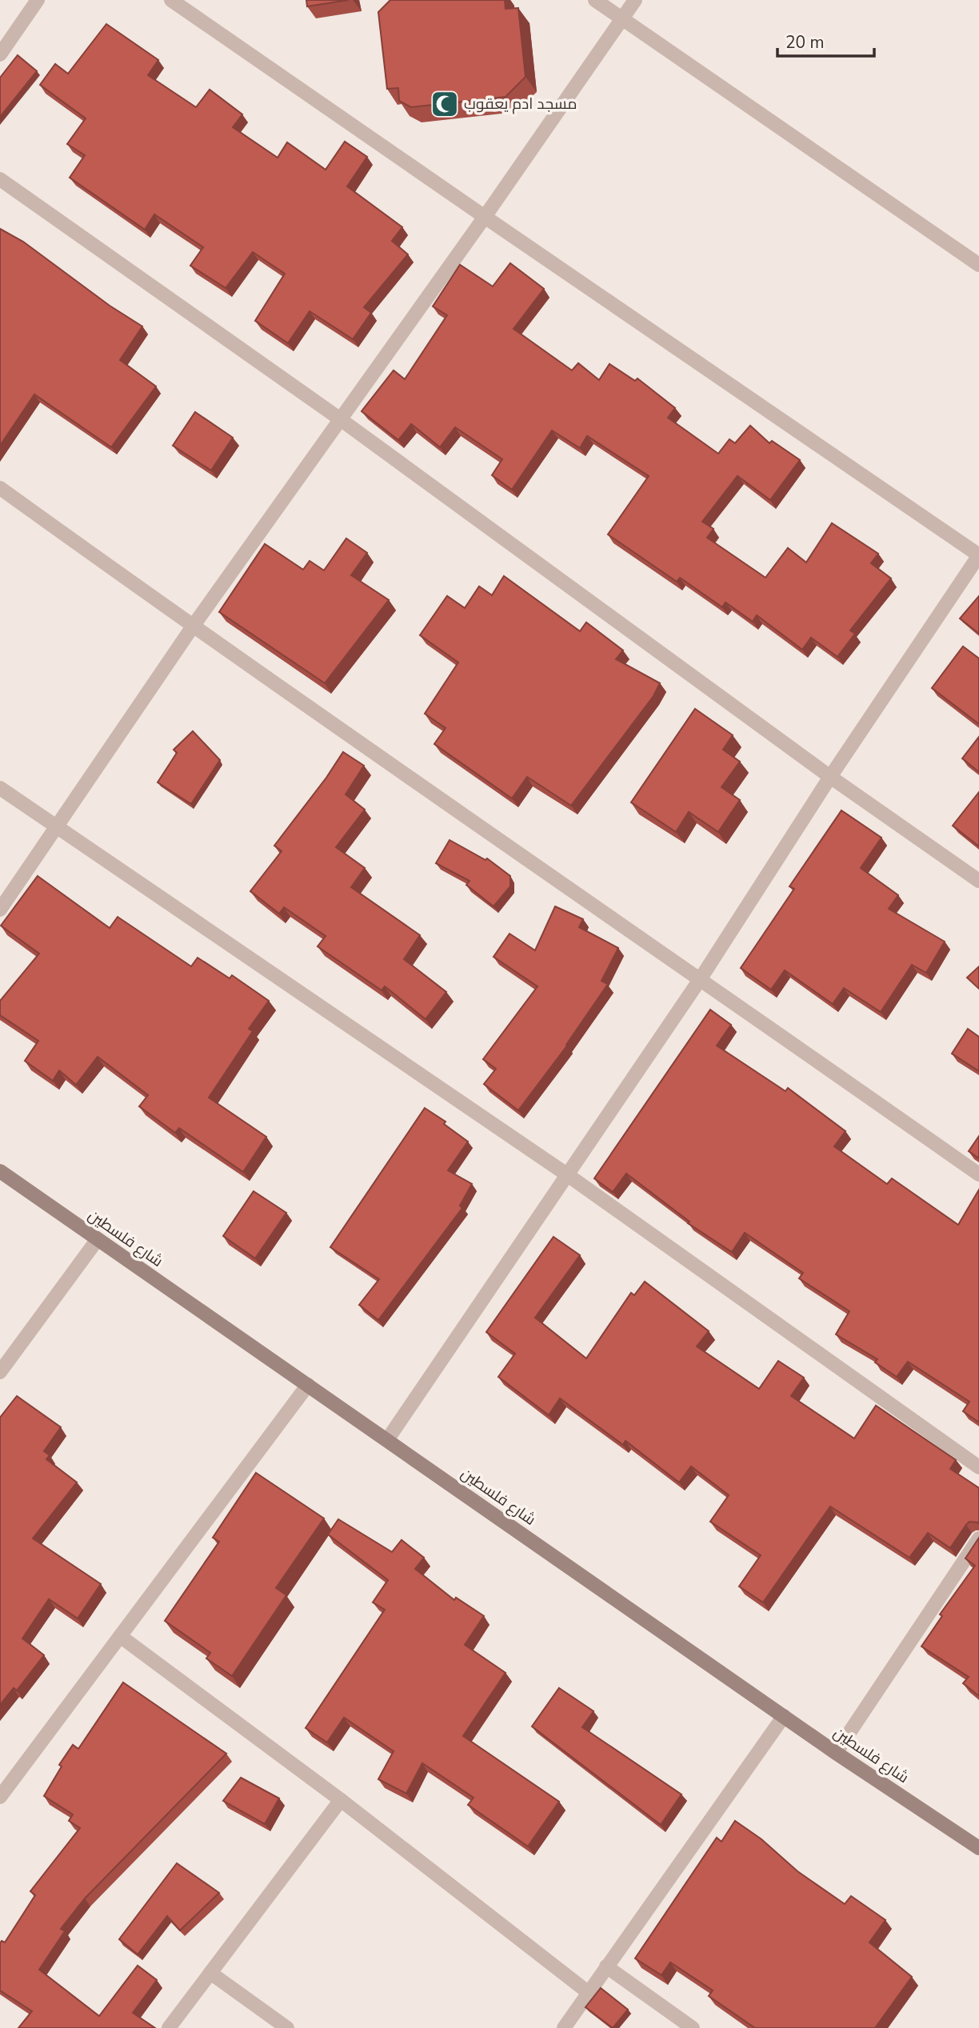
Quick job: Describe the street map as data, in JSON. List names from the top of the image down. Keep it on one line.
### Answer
{"streets":{"street":["شارع فلسطين"]},"places":{"mosque":["مسجد ادم يعقوب"]},"scale_bar":"20 m"}
